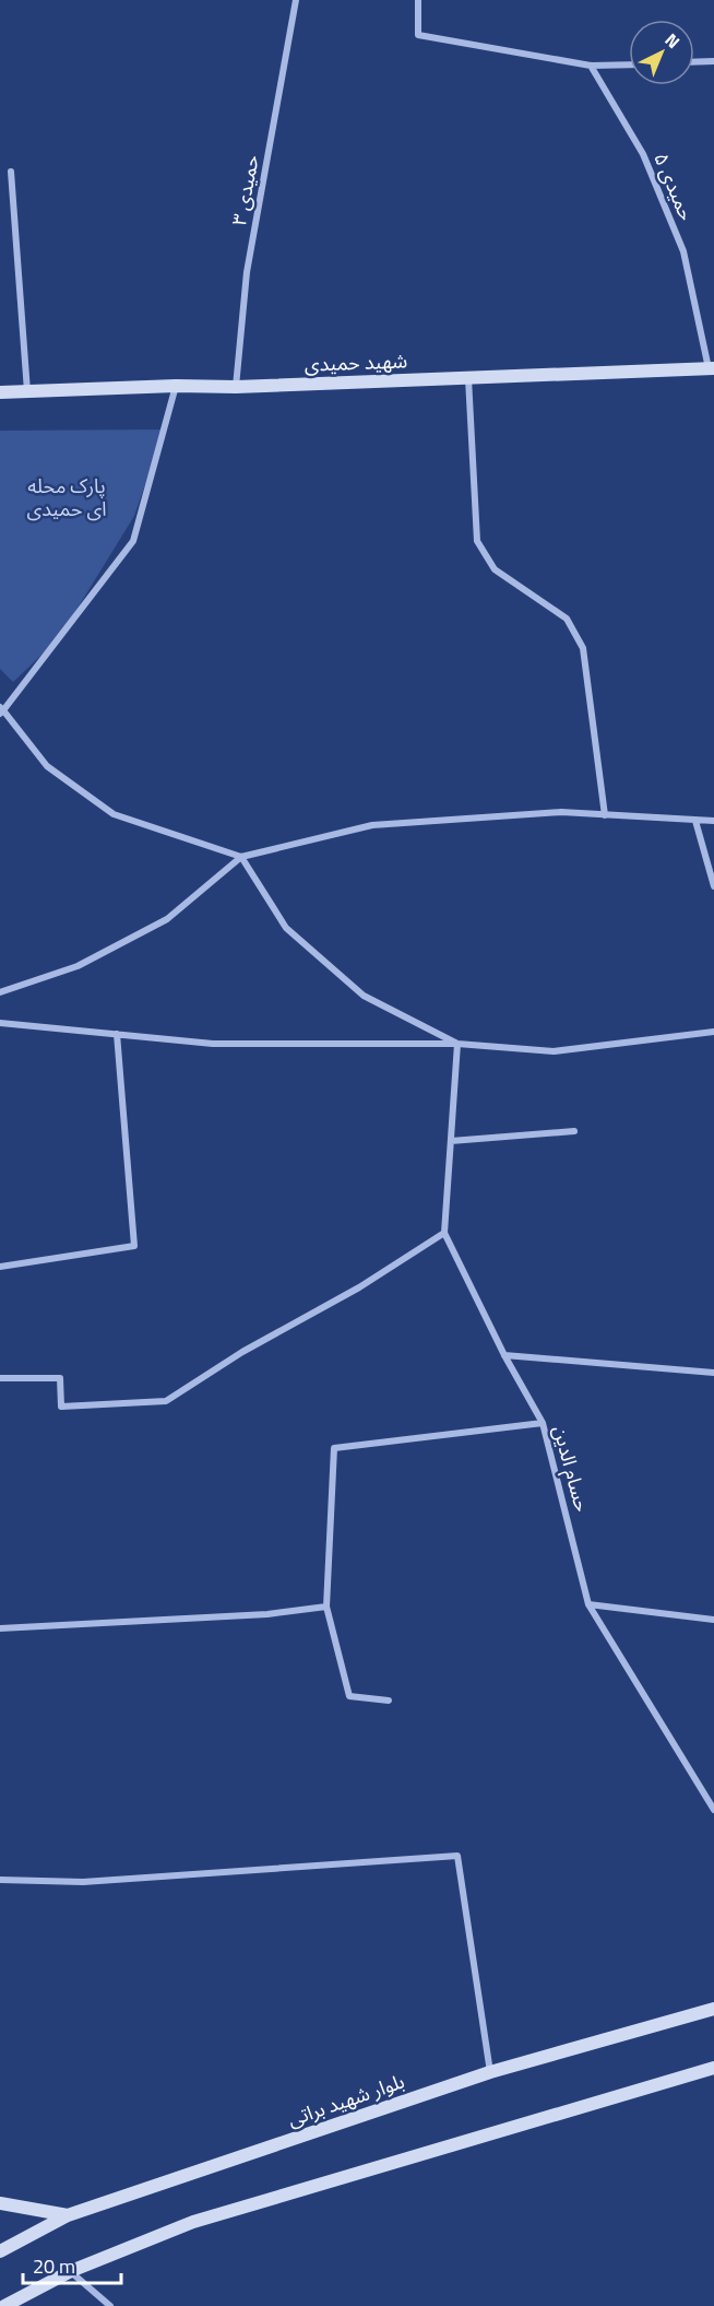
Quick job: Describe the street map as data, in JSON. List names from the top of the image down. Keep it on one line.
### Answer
{"streets":{"main road":["شهید حمیدی","بلوار شهید براتی"],"street":["حمیدی ۵","حمیدی ۳","حسام الدین"]},"crossings":[["حمیدی ۵","شهید حمیدی"],["حمیدی ۳","شهید حمیدی"]],"parks":["پارک محله ای حمیدی"],"scale_bar":"20 m","north":"top right"}
